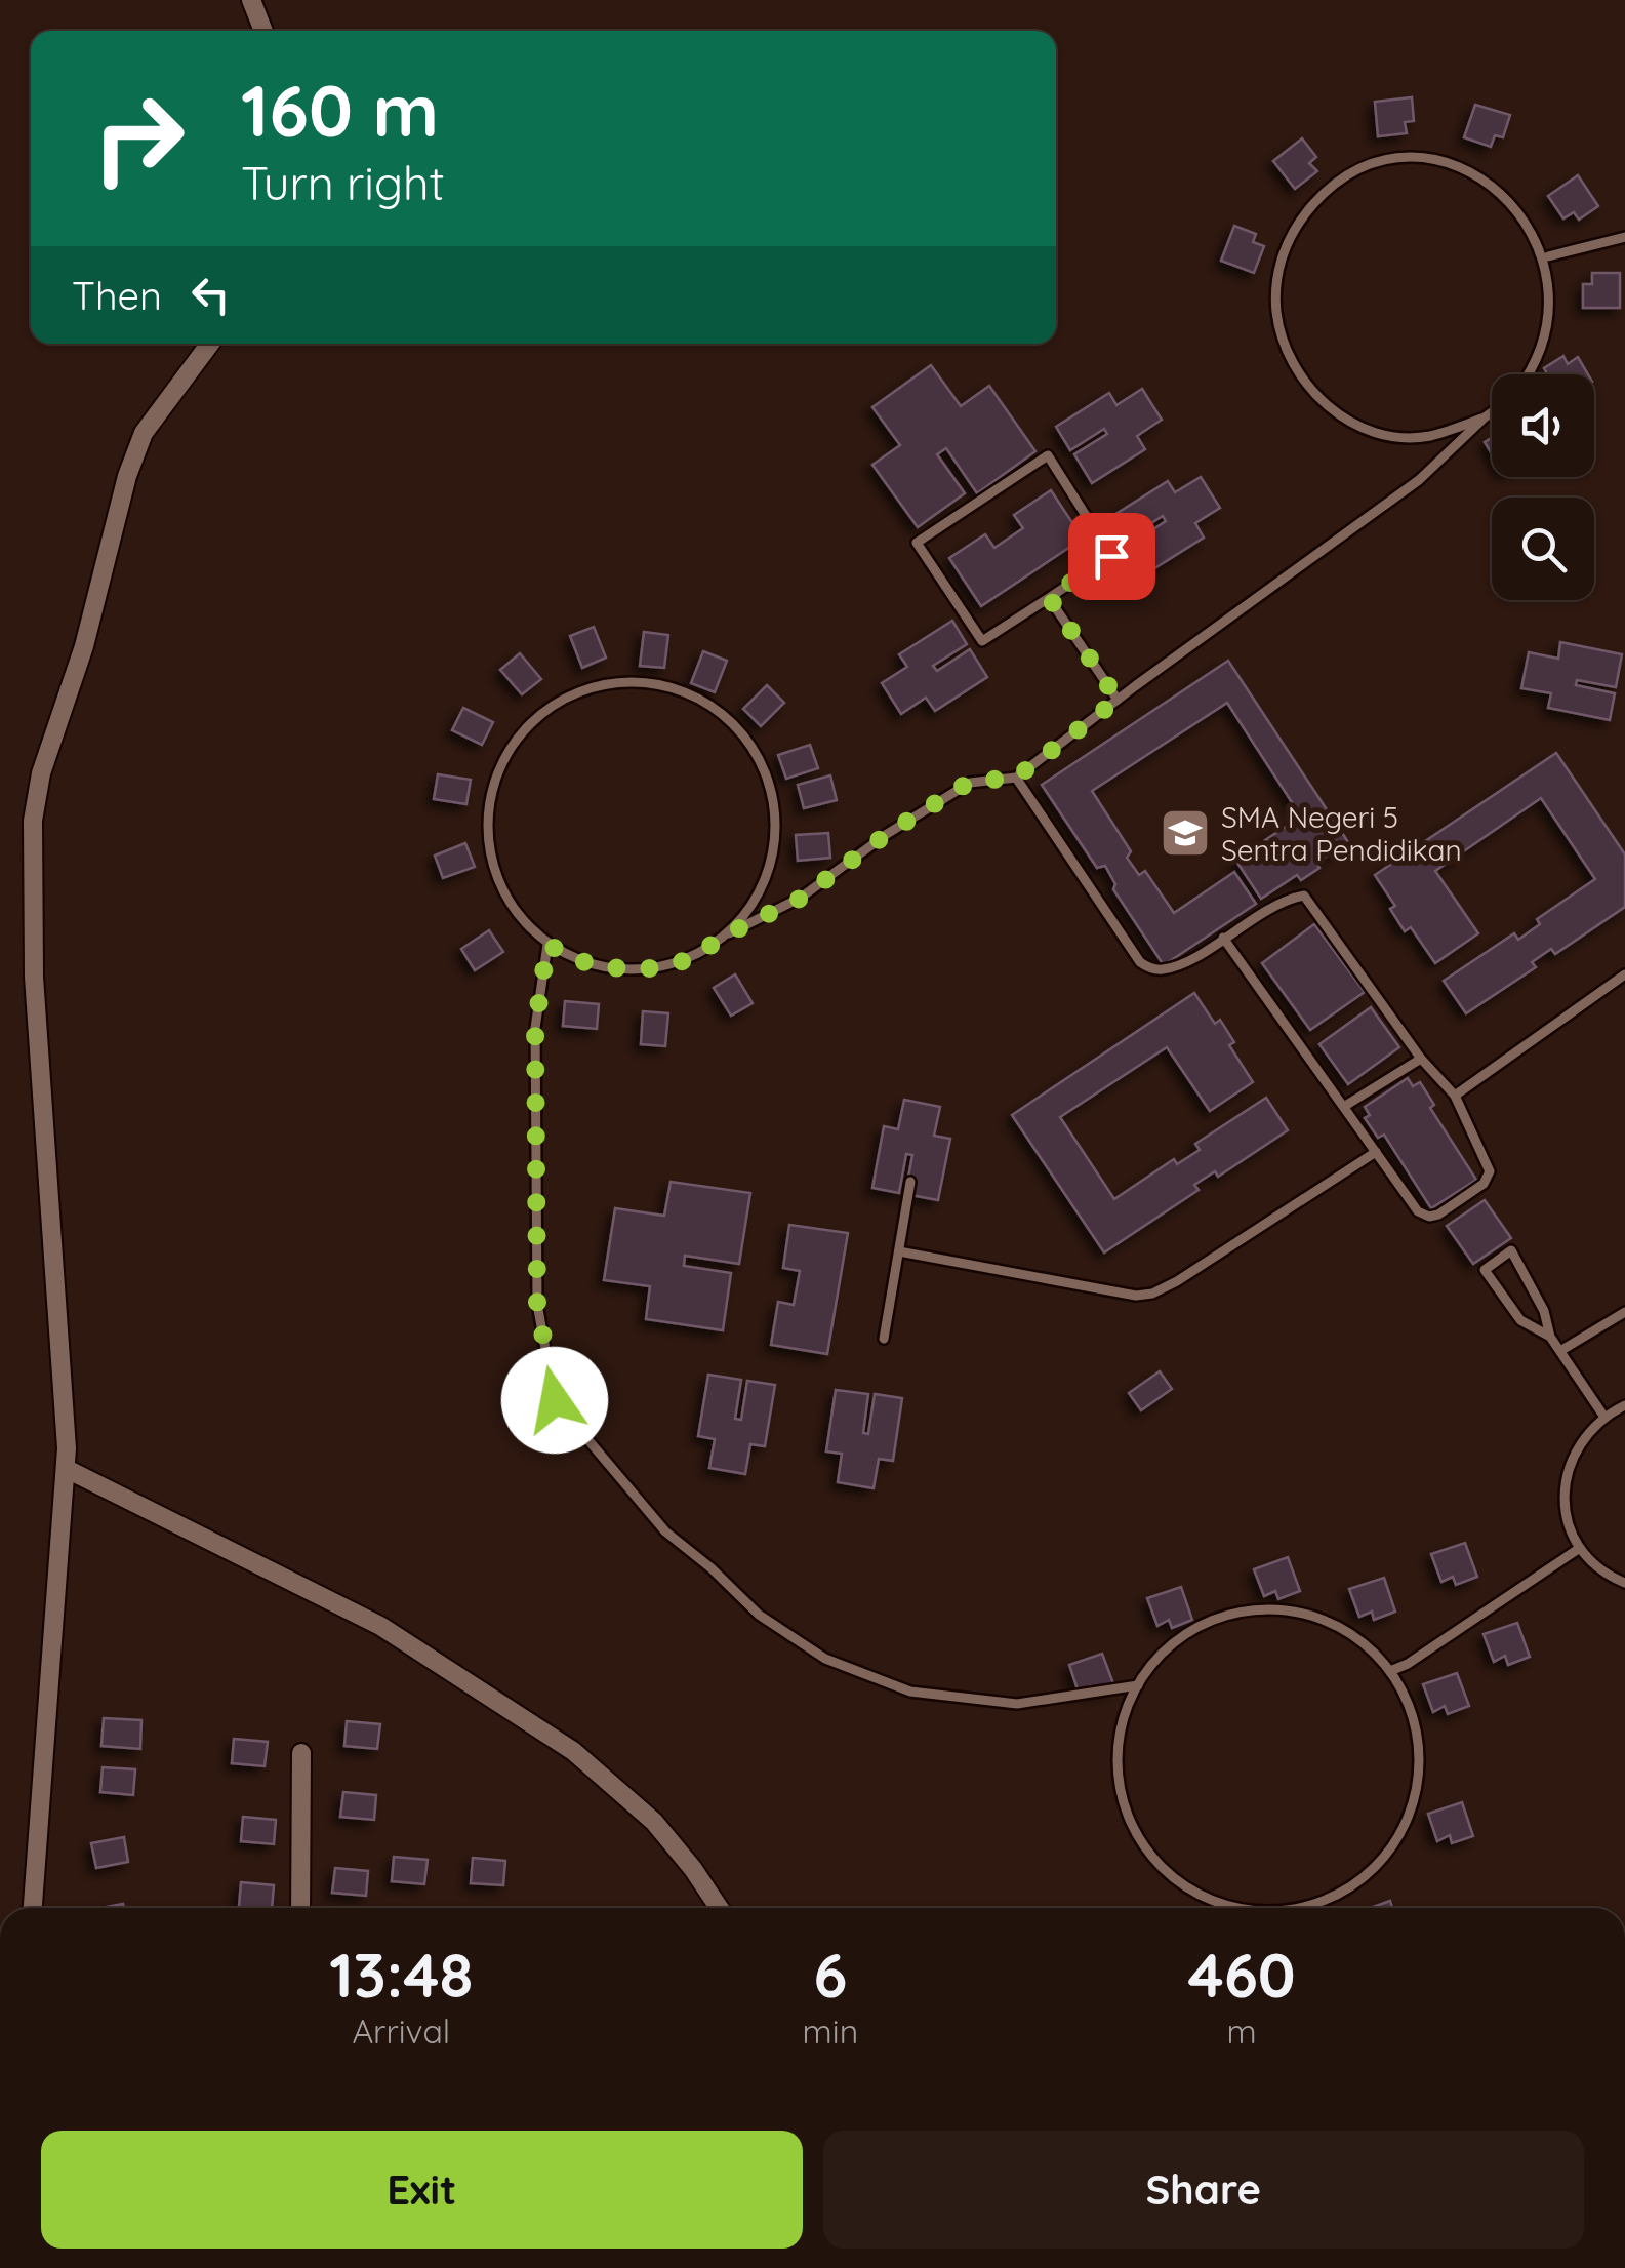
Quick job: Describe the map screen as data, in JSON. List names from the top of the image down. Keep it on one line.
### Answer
{"places":{"school or university":["SMA Negeri 5 Sentra Pendidikan"]},"page":{"turn":["160 m","Turn right"],"then":"Then","eta":["13:48","Arrival","6","min","460","m"],"buttons":["Exit","Share"]}}
